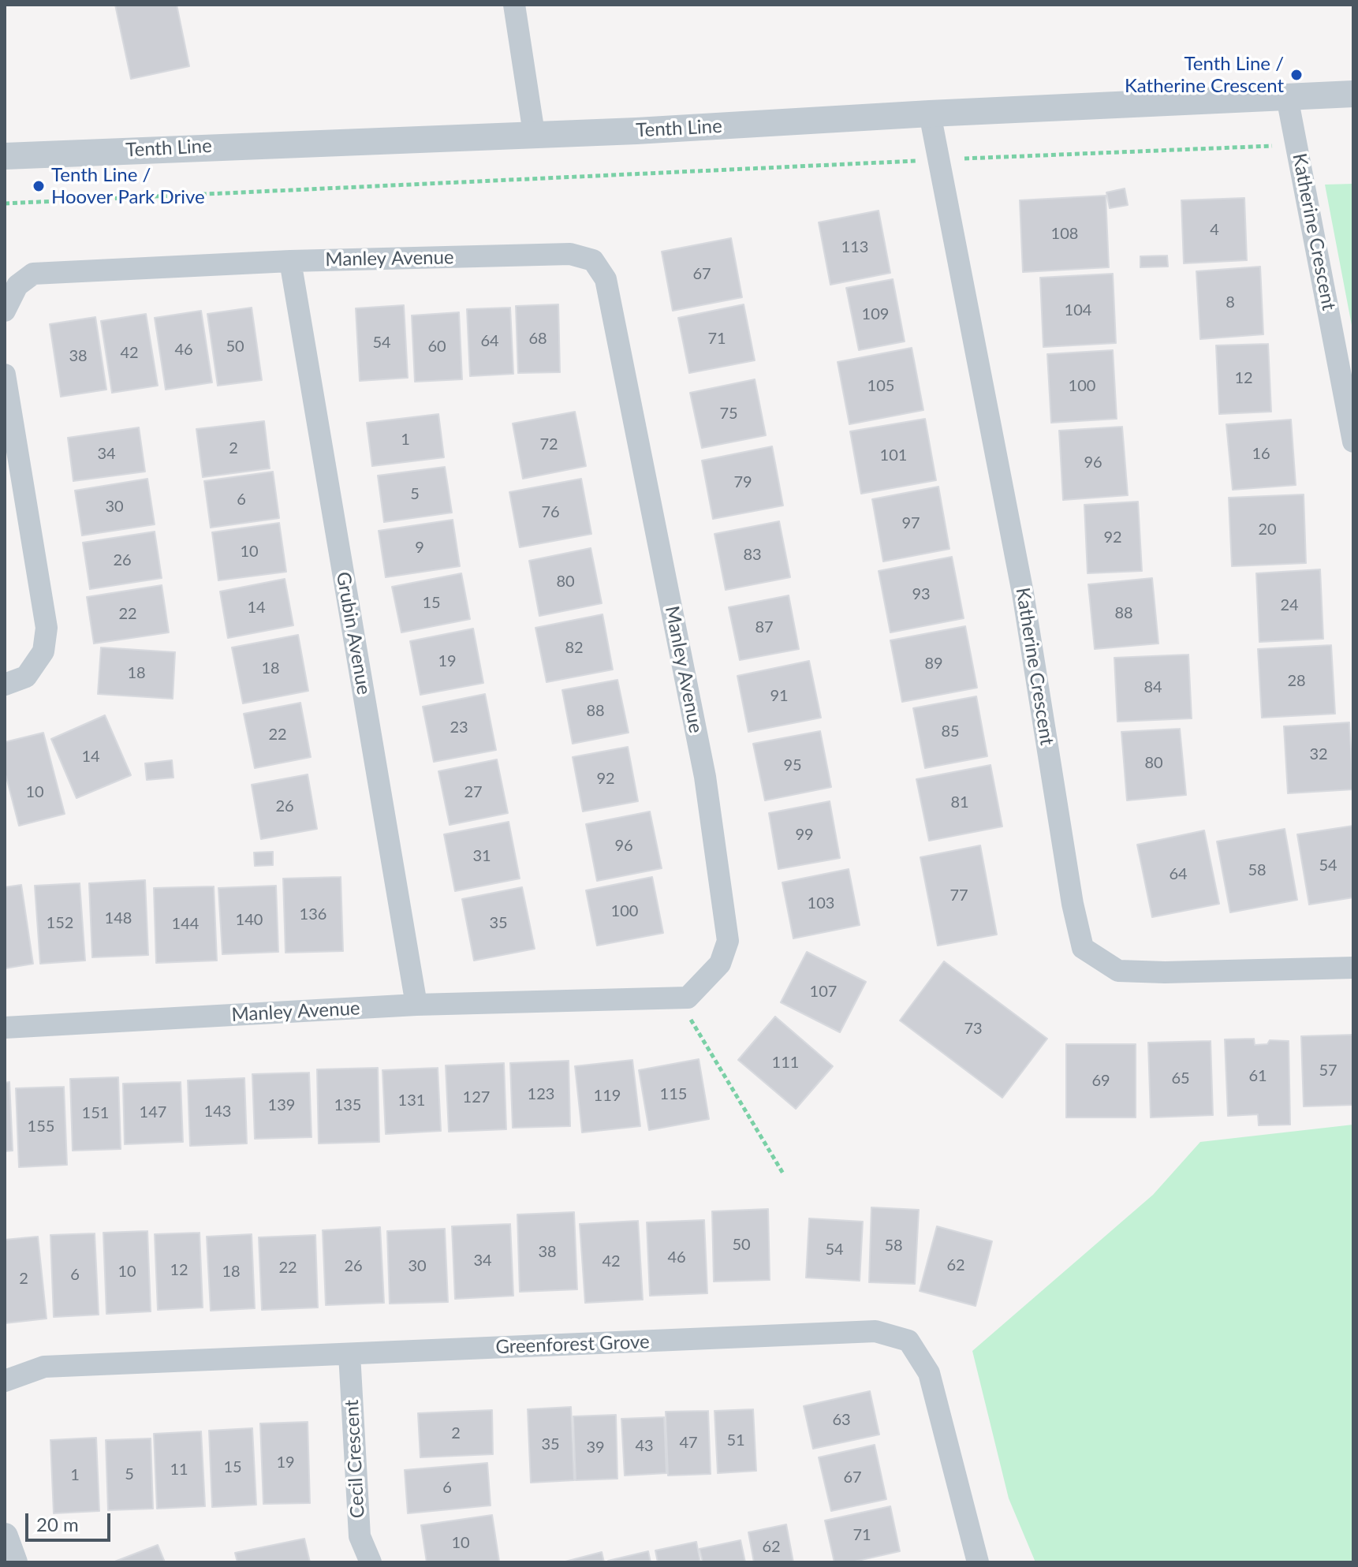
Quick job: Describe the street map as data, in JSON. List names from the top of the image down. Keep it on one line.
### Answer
{"streets":{"street":["Tenth Line","Katherine Crescent","Manley Avenue","Grubin Avenue","Greenforest Grove","Cecil Crescent"]},"crossings":[["Tenth Line","Katherine Crescent"],["Manley Avenue","Grubin Avenue"],["Greenforest Grove","Cecil Crescent"]],"places":["Tenth Line / Katherine Crescent","Tenth Line / Hoover Park Drive"],"house_numbers":["4","108","113","67","8","104","109","68","71","64","54","50","60","46","42","38","12","105","100","75","1","72","2","34","16","101","96","79","5","6","30","76","97","20","92","9","10","83","26","80","93","15","24","14","88","22","87","82","19","89","18","18","28","84","91","88","23","85","22","32","14","80","95","92","10","27","81","26","99","96","31","54","58","64","77","103","100","136","148","140","152","35","144","107","73","111","57","61","65","69","123","115","119","127","131","139","135","143","147","151","155","50","58","54","38","46","34","42","62","26","30","22","12","10","18","6","2","63","2","51","47","35","43","39","19","15","11","5","1","67","6","71","10","62"],"scale_bar":"20 m"}
